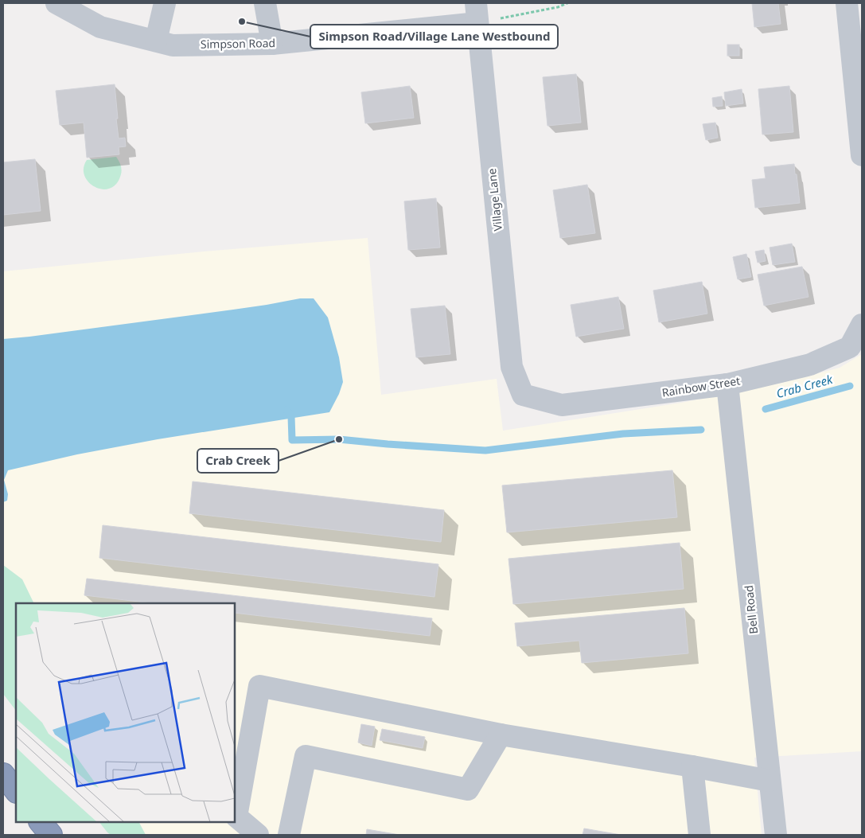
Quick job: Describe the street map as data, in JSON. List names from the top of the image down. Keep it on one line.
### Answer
{"streets":{"street":["Simpson Road","Village Lane","Rainbow Street","Bell Road"]},"crossings":[["Simpson Road","Village Lane"],["Village Lane","Rainbow Street"],["Rainbow Street","Bell Road"]],"water":["Crab Creek"],"places":["Simpson Road/Village Lane Westbound","Crab Creek"]}
